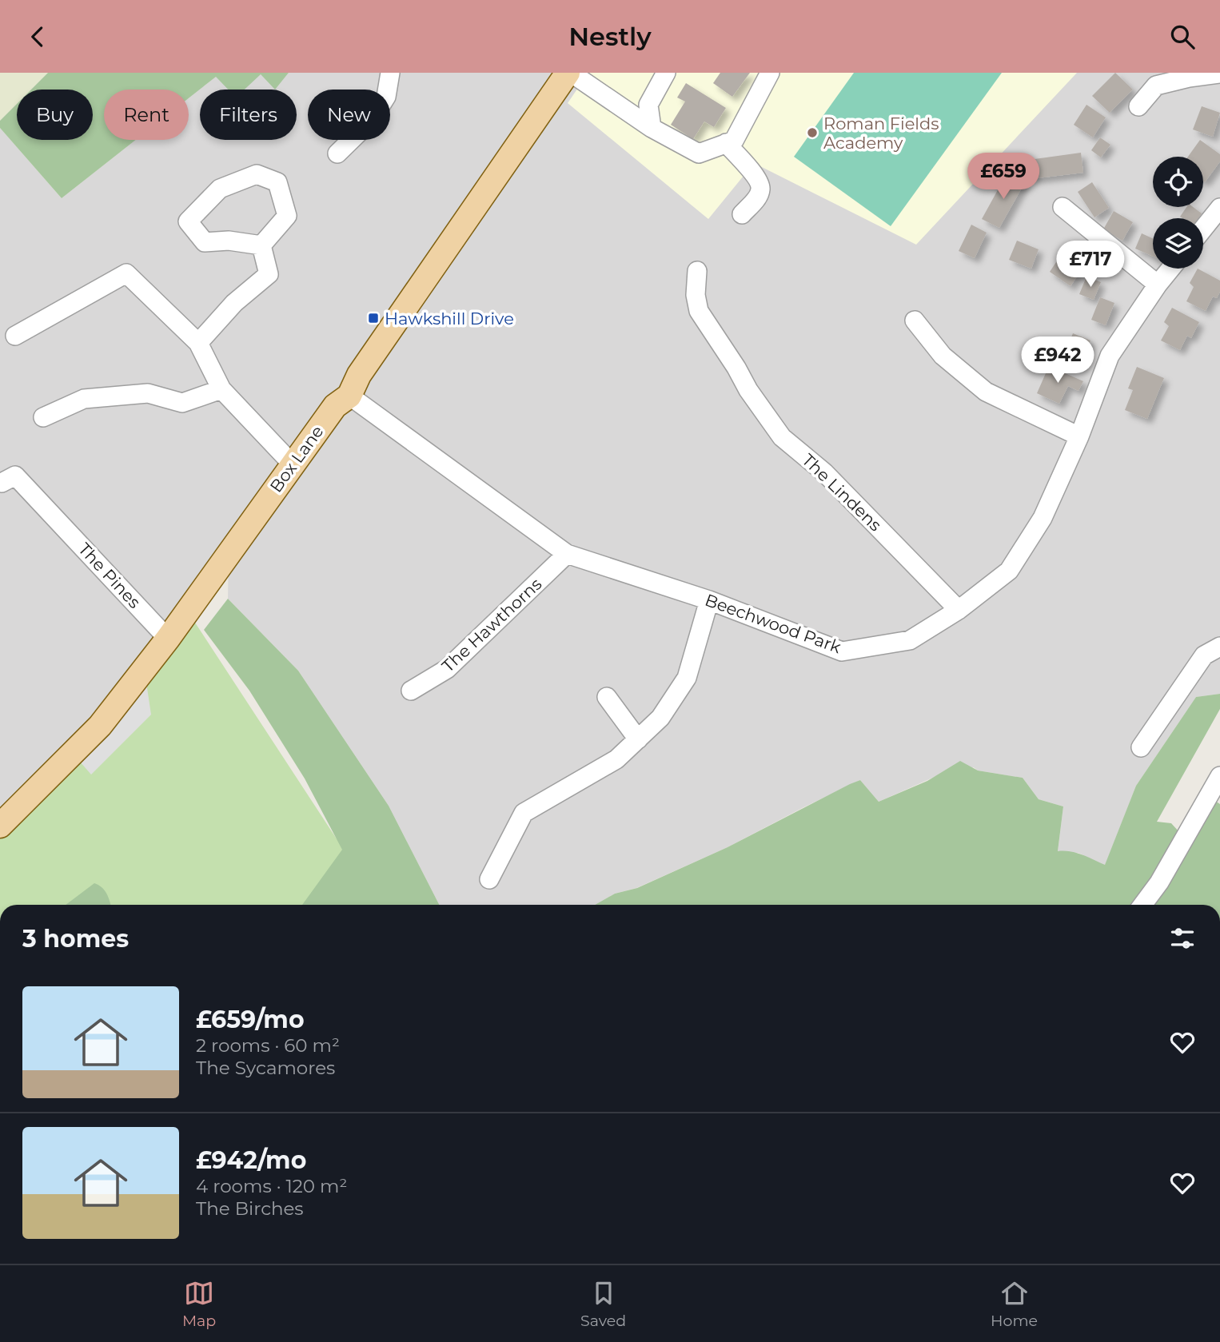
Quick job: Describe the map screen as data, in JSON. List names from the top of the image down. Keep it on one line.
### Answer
{"streets":{"main road":["Box Lane"],"street":["The Lindens","The Pines","Beechwood Park","The Hawthorns"]},"crossings":[["Box Lane","The Pines"],["Box Lane","Beechwood Park"],["The Lindens","Beechwood Park"],["Beechwood Park","The Hawthorns"]],"places":{"other":["Roman Fields Academy"],"transit":["Hawkshill Drive"]},"page":{"header":"Nestly","chip":["Buy","Rent","Filters","New"],"price":["£659","£717","£942"],"heading":"3 homes","list":[{"name":"£659/mo","note":"2 rooms · 60 m² · The Sycamores"},{"name":"£942/mo","note":"4 rooms · 120 m² · The Birches"}],"tabs":["Map","Saved","Home"]}}
